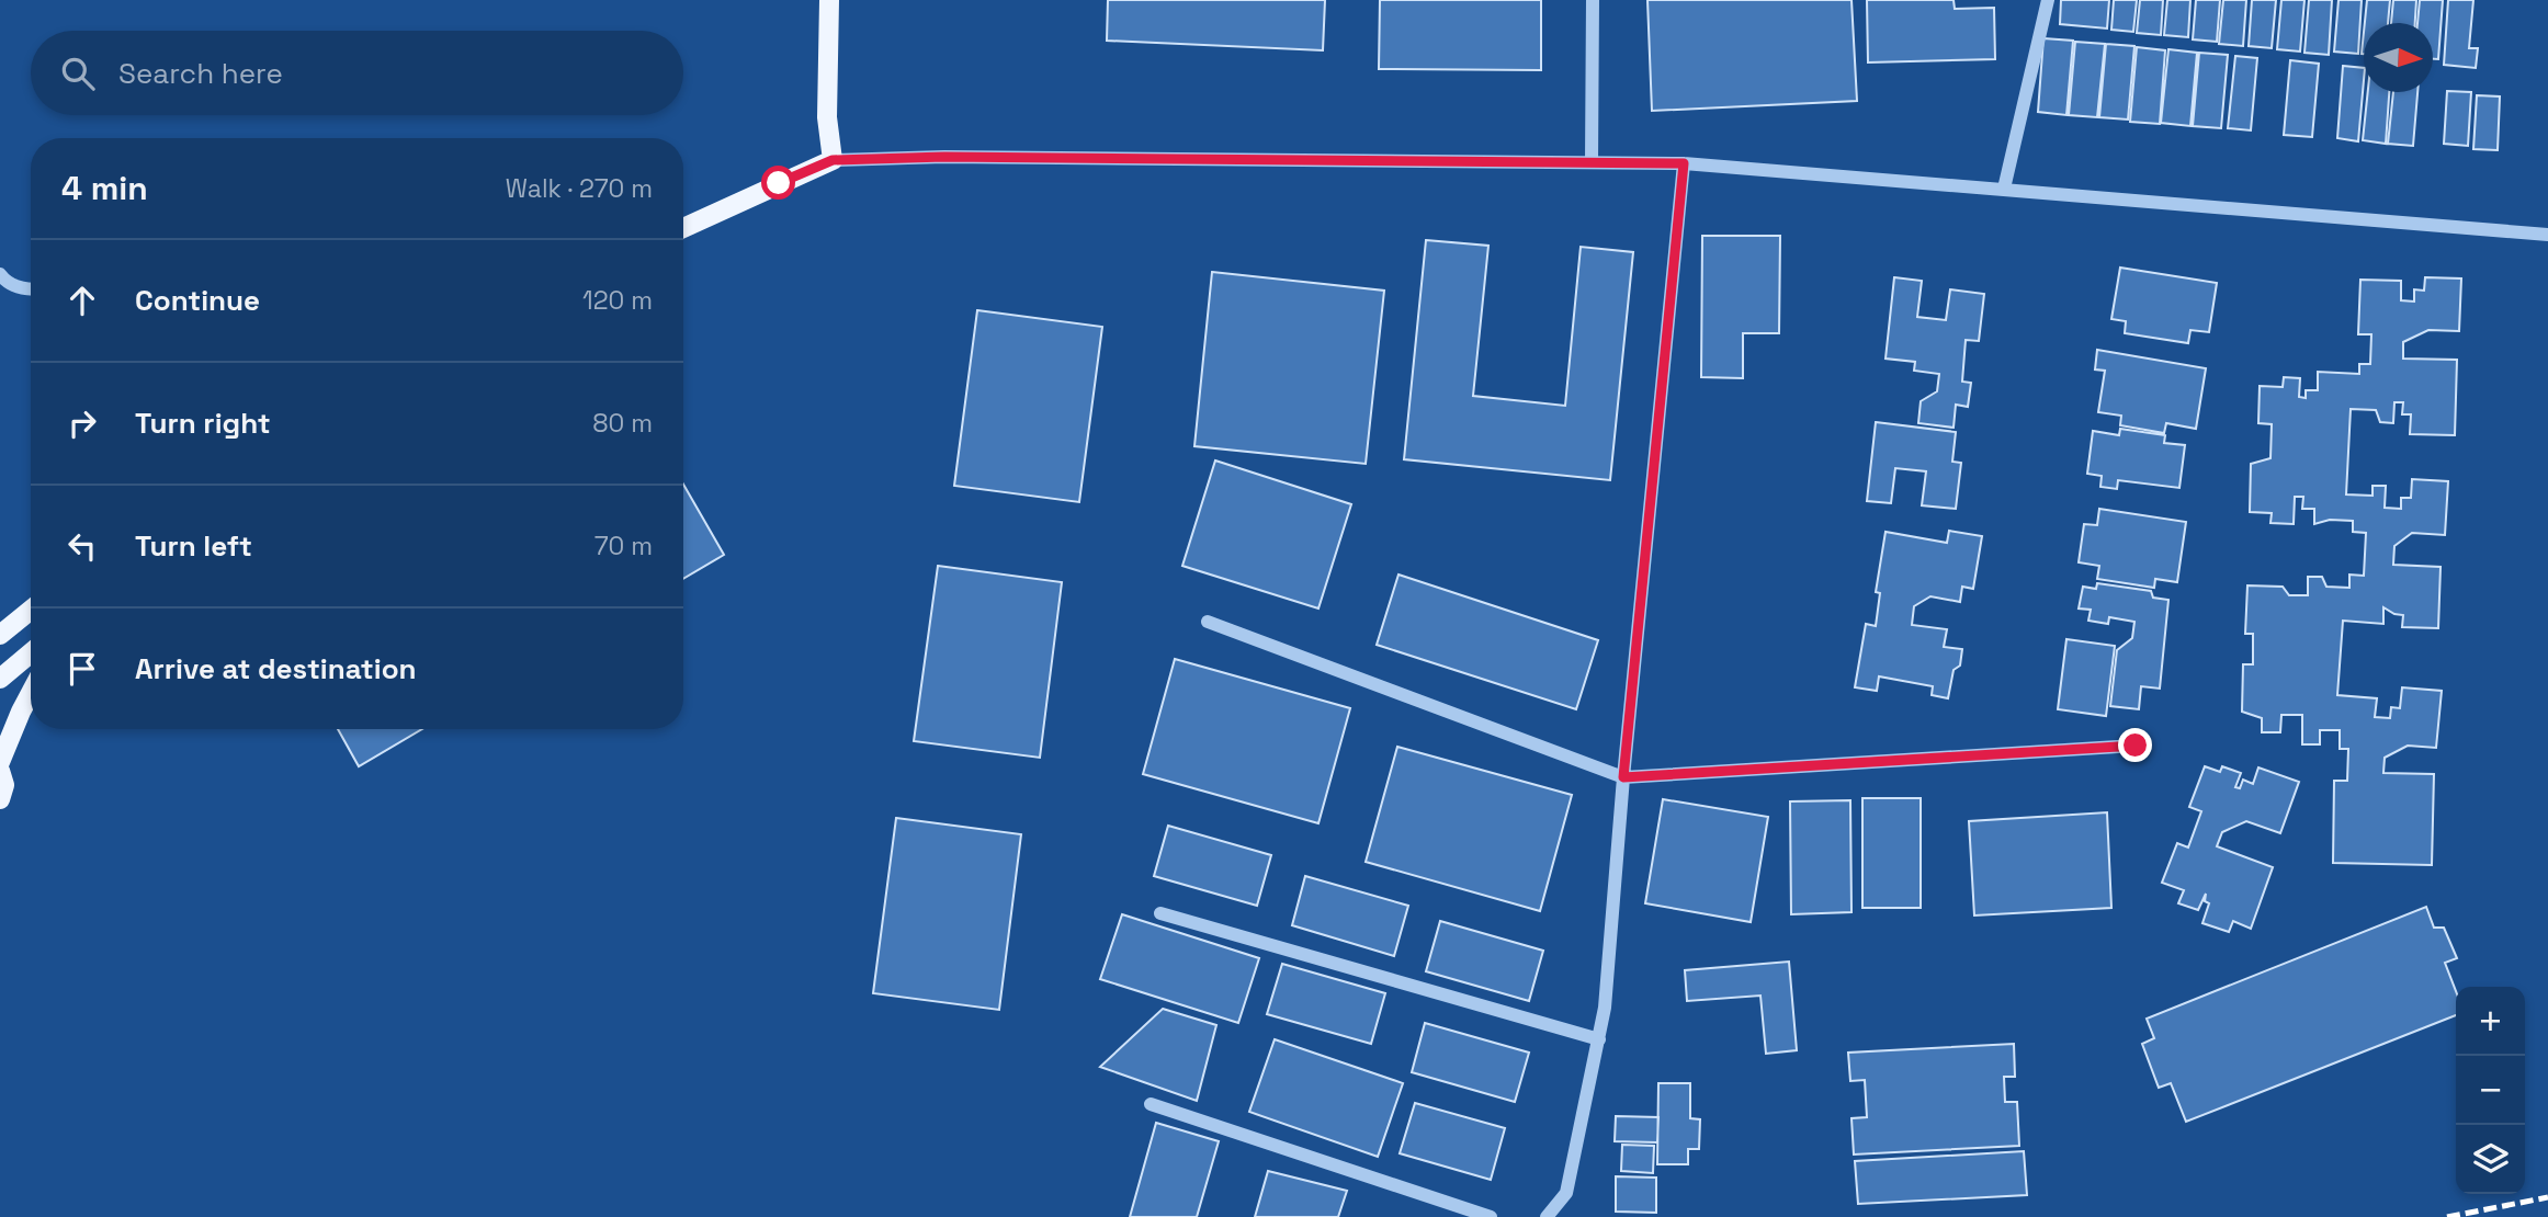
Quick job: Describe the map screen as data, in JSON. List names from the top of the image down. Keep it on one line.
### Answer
{"north":"right","page":{"search":"Search here","heading":["4 min","Walk · 270 m"],"list":[["Continue","120 m"],["Turn right","80 m"],["Turn left","70 m"],"Arrive at destination"],"map_buttons":["+","−"]}}
